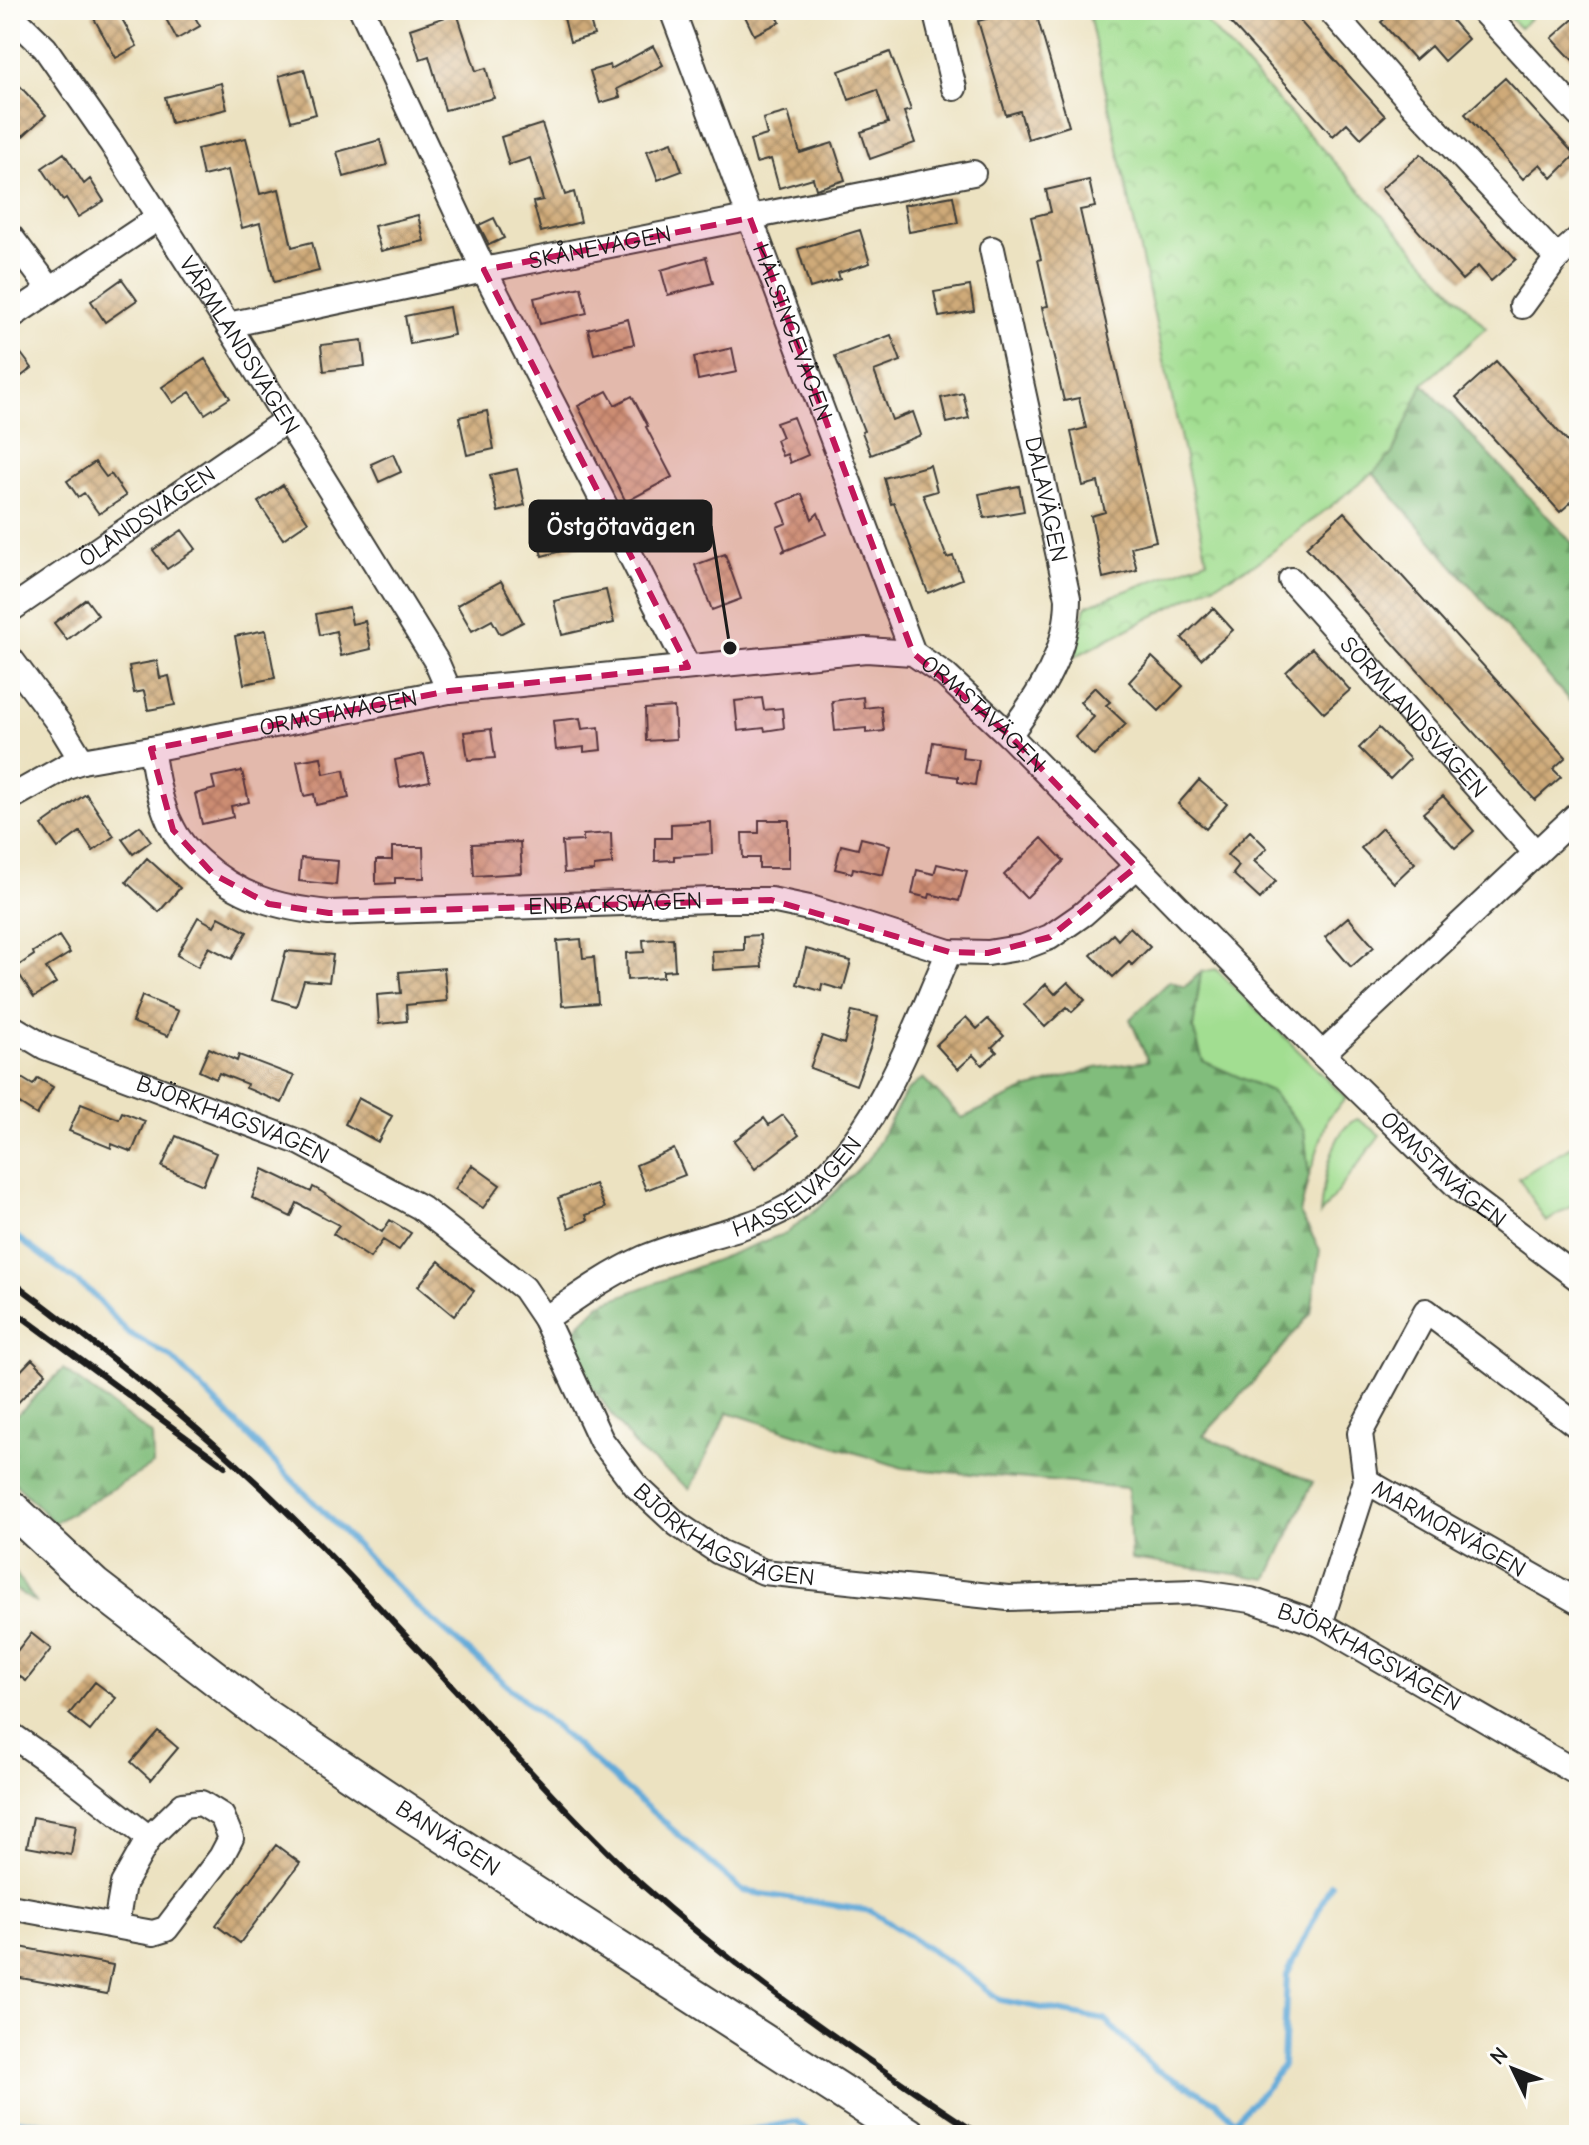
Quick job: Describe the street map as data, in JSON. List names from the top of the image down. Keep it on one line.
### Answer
{"streets":{"street":["SKÅNEVÄGEN","HÄLSINGEVÄGEN","VÄRMLANDSVÄGEN","DALAVÄGEN","ÖLANDSVÄGEN","ORMSTAVÄGEN","SÖRMLANDSVÄGEN","ENBACKSVÄGEN","BJÖRKHAGSVÄGEN","HASSELVÄGEN","MARMORVÄGEN","BANVÄGEN"]},"crossings":[["SKÅNEVÄGEN","HÄLSINGEVÄGEN"],["SKÅNEVÄGEN","VÄRMLANDSVÄGEN"],["HÄLSINGEVÄGEN","ORMSTAVÄGEN"],["VÄRMLANDSVÄGEN","ÖLANDSVÄGEN"],["VÄRMLANDSVÄGEN","ORMSTAVÄGEN"],["DALAVÄGEN","ORMSTAVÄGEN"],["ORMSTAVÄGEN","ENBACKSVÄGEN"],["ENBACKSVÄGEN","HASSELVÄGEN"],["BJÖRKHAGSVÄGEN","HASSELVÄGEN"],["BJÖRKHAGSVÄGEN","MARMORVÄGEN"]],"places":["Östgötavägen"],"north":"top left"}
